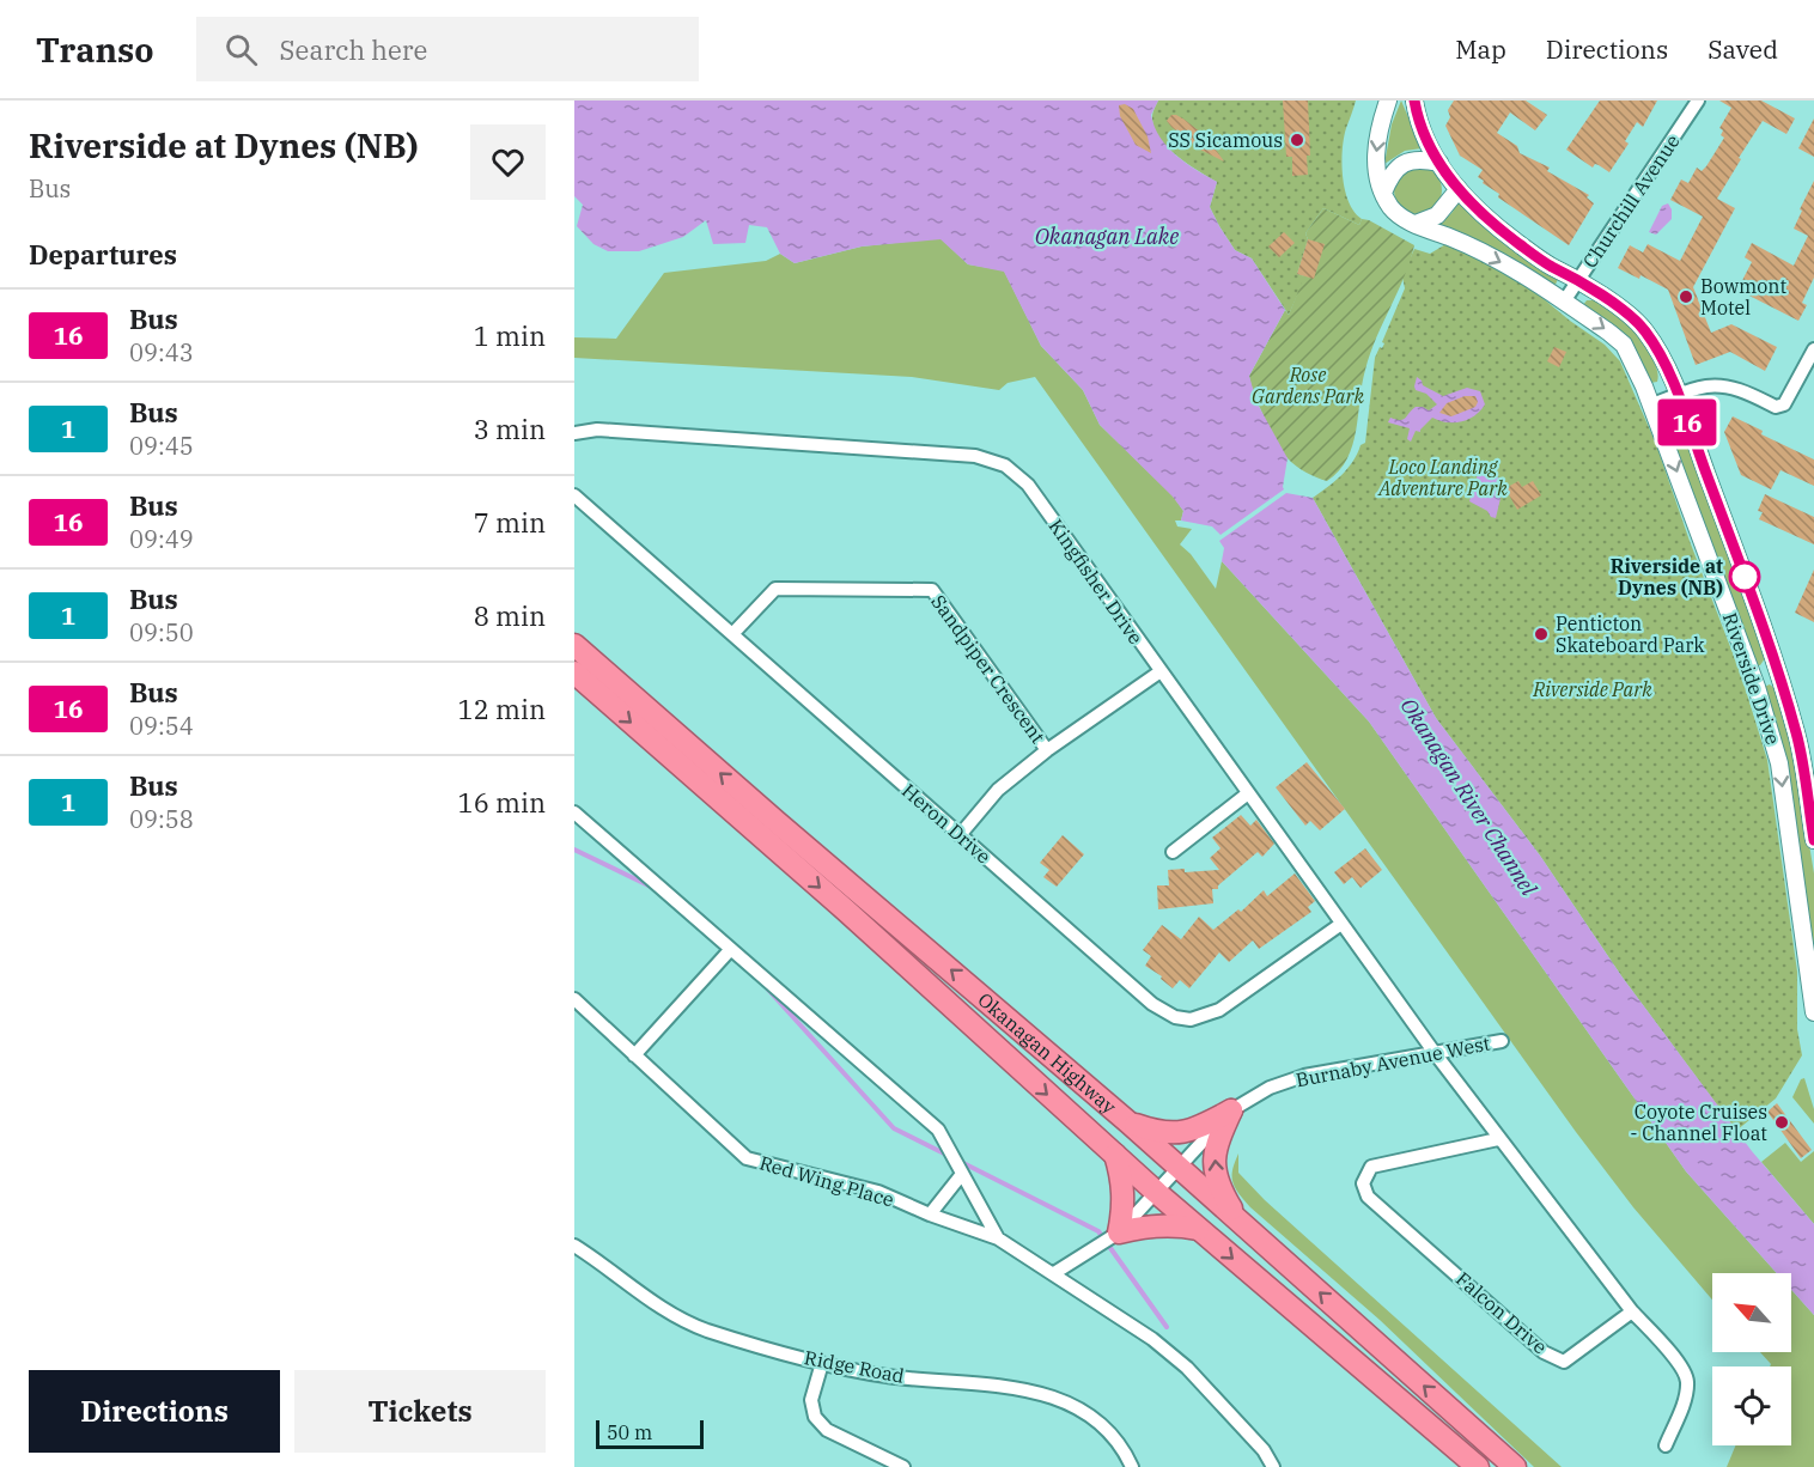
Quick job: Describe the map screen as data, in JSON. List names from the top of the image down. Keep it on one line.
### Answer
{"streets":{"highway":["Okanagan Highway"],"street":["Churchill Avenue","Kingfisher Drive","Sandpiper Crescent","Riverside Drive","Heron Drive","Burnaby Avenue West","Red Wing Place","Falcon Drive","Ridge Road"]},"crossings":[["Churchill Avenue","Riverside Drive"],["Kingfisher Drive","Heron Drive"],["Kingfisher Drive","Burnaby Avenue West"],["Sandpiper Crescent","Heron Drive"],["Okanagan Highway","Burnaby Avenue West"]],"water":["Okanagan Lake","Okanagan River Channel"],"parks":["Rose Gardens Park","Loco Landing Adventure Park","Riverside Park"],"places":["SS Sicamous","Bowmont Motel","Riverside at Dynes (NB)","Penticton Skateboard Park","Coyote Cruises - Channel Float"],"lines":["bus line 16"],"scale_bar":"50 m","north":"top left","page":{"header":"Transo","search":"Search here","nav":["Map","Directions","Saved"],"heading":[["Riverside at Dynes (NB)","Bus"],"Departures"],"on_map":"16","list":[{"mark":"16","name":"Bus","note":"09:43","value":"1 min"},{"mark":"1","name":"Bus","note":"09:45","value":"3 min"},{"mark":"16","name":"Bus","note":"09:49","value":"7 min"},{"mark":"1","name":"Bus","note":"09:50","value":"8 min"},{"mark":"16","name":"Bus","note":"09:54","value":"12 min"},{"mark":"1","name":"Bus","note":"09:58","value":"16 min"}],"buttons":["Directions","Tickets"],"scale":"50 m"}}
